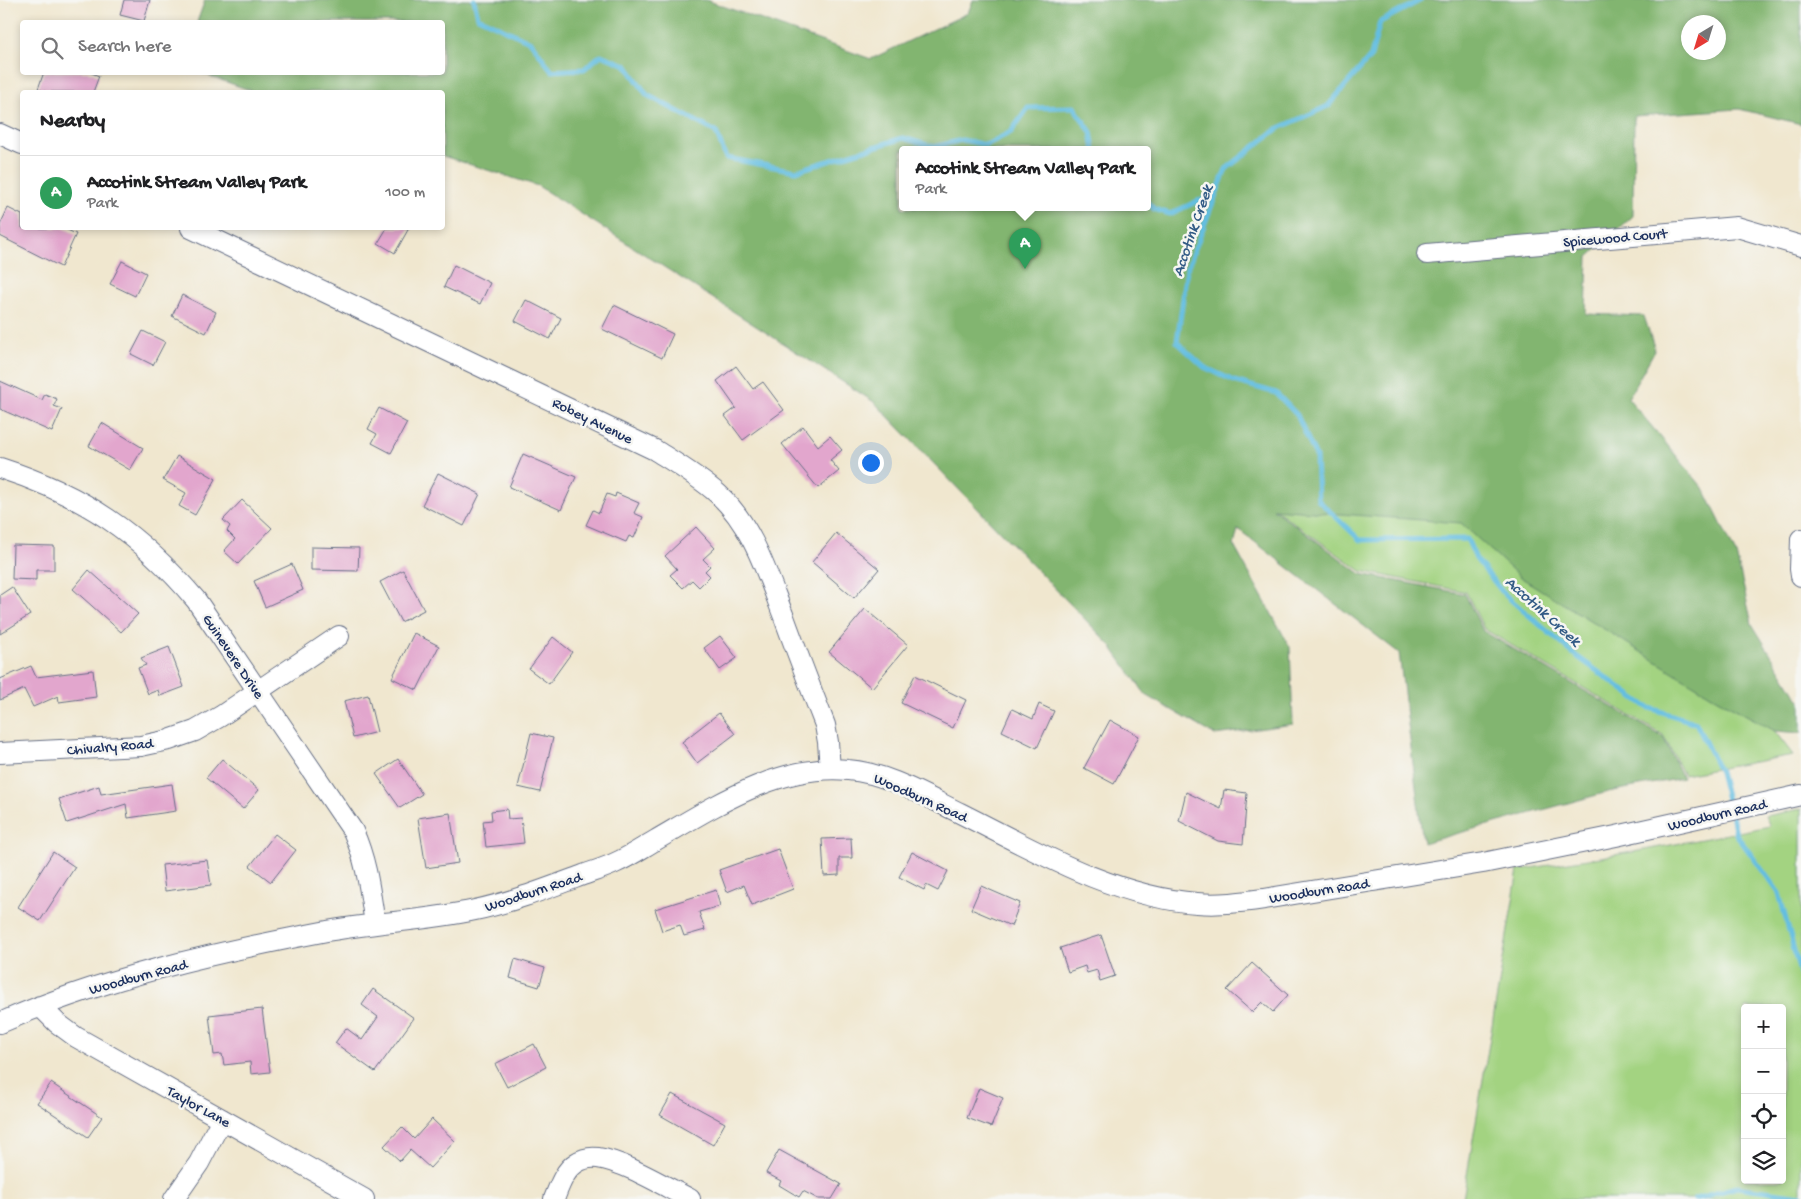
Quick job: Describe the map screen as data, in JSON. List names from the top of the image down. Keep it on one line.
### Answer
{"streets":{"street":["Spicewood Court","Robey Avenue","Guinevere Drive","Chivalry Road","Woodburn Road","Taylor Lane"]},"crossings":[["Robey Avenue","Woodburn Road"],["Guinevere Drive","Chivalry Road"],["Guinevere Drive","Woodburn Road"],["Woodburn Road","Taylor Lane"]],"water":["Accotink Creek"],"north":"bottom left","page":{"search":"Search here","heading":"Nearby","popup":["Accotink Stream Valley Park","Park"],"list":[{"mark":"A","name":"Accotink Stream Valley Park","note":"Park","value":"100 m"}],"pins":"A","map_buttons":["+","−"]}}
